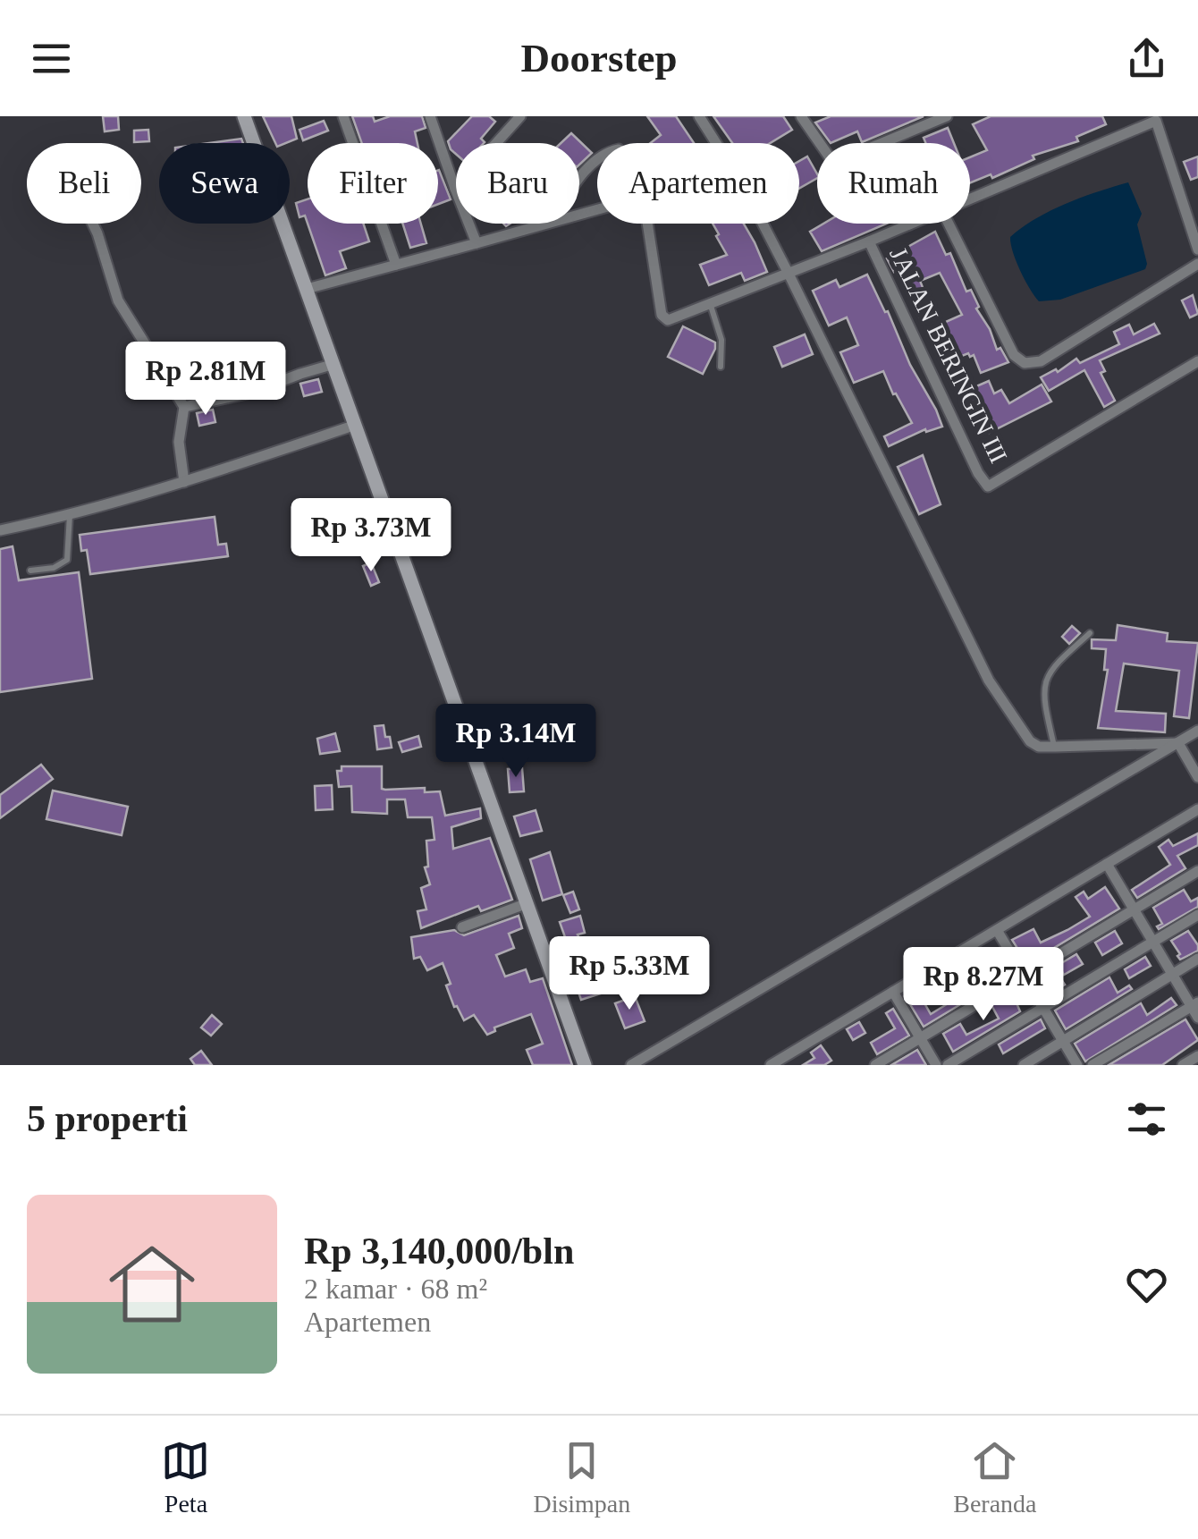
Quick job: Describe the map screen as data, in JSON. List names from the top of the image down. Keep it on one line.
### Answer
{"streets":{"street":["JALAN BERINGIN III"]},"page":{"header":"Doorstep","chip":["Beli","Sewa","Filter","Baru","Apartemen","Rumah"],"price":["Rp 2.81M","Rp 3.73M","Rp 3.14M","Rp 5.33M","Rp 8.27M"],"heading":"5 properti","list":[{"name":"Rp 3,140,000/bln","note":"2 kamar · 68 m² · Apartemen"}],"tabs":["Peta","Disimpan","Beranda"]}}
